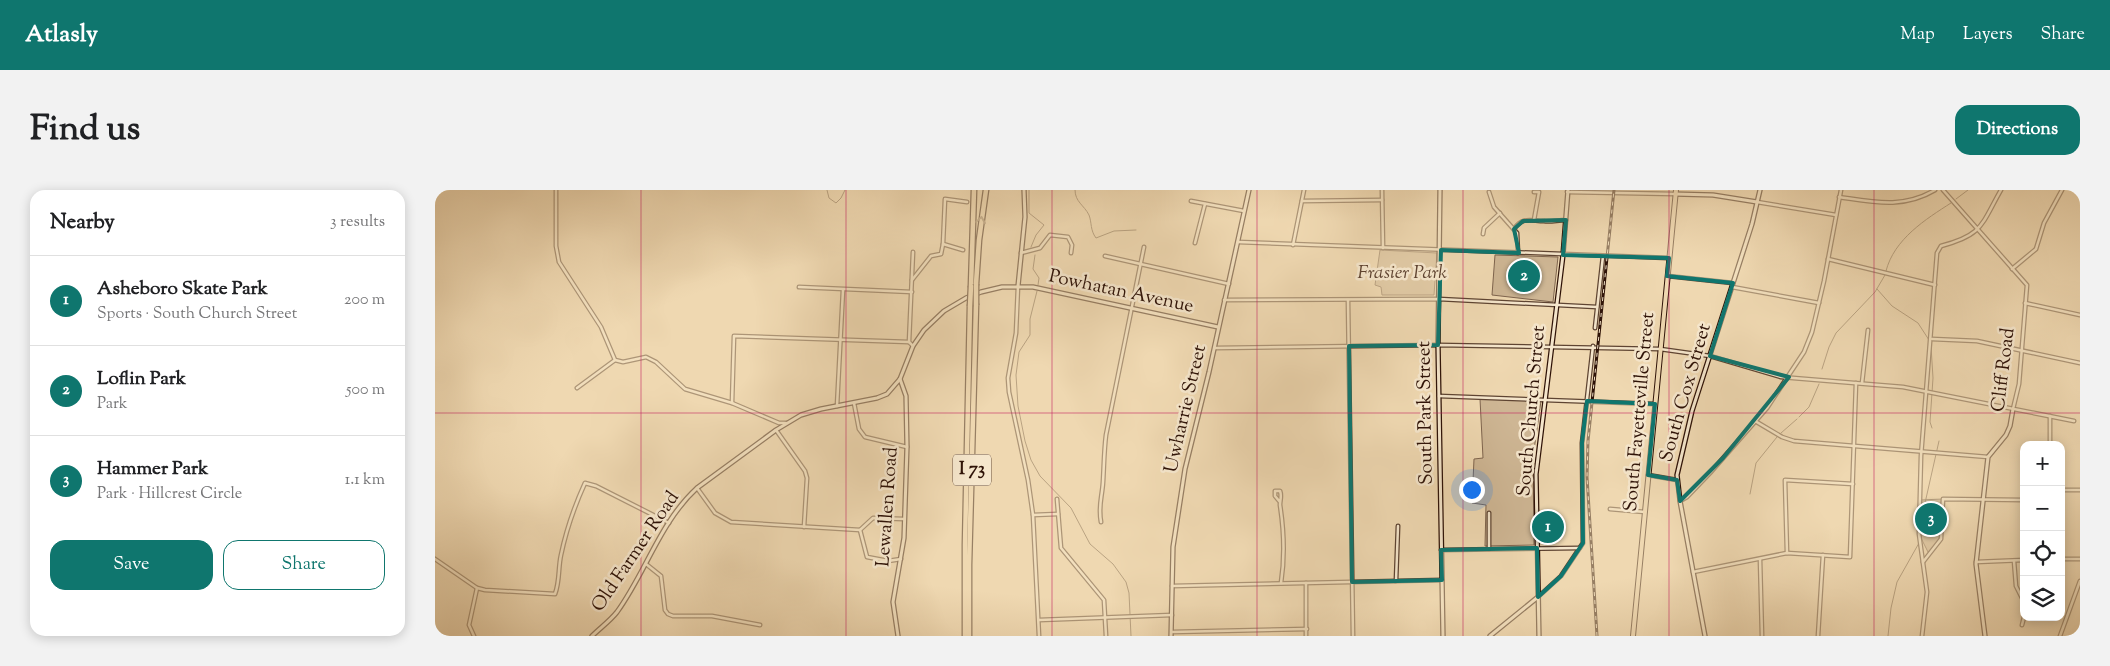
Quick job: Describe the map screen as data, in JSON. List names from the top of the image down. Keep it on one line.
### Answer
{"streets":{"highway":["I 73"],"main road":["South Fayetteville Street"],"street":["Powhatan Avenue","Cliff Road","South Cox Street","Uwharrie Street","South Church Street","South Park Street","Lewallen Road","Old Farmer Road"]},"crossings":[["Powhatan Avenue","Uwharrie Street"],["Powhatan Avenue","Old Farmer Road"],["Lewallen Road","Old Farmer Road"]],"parks":["Frasier Park"],"page":{"header":"Atlasly","nav":["Map","Layers","Share"],"title":"Find us","buttons":["Directions",["Save","Share"]],"heading":["Nearby","3 results"],"list":[{"mark":"1","name":"Asheboro Skate Park","note":"Sports · South Church Street","value":"200 m"},{"mark":"2","name":"Loflin Park","note":"Park","value":"500 m"},{"mark":"3","name":"Hammer Park","note":"Park · Hillcrest Circle","value":"1.1 km"}],"pins":["2","3","1"],"map_buttons":["+","−"]}}
